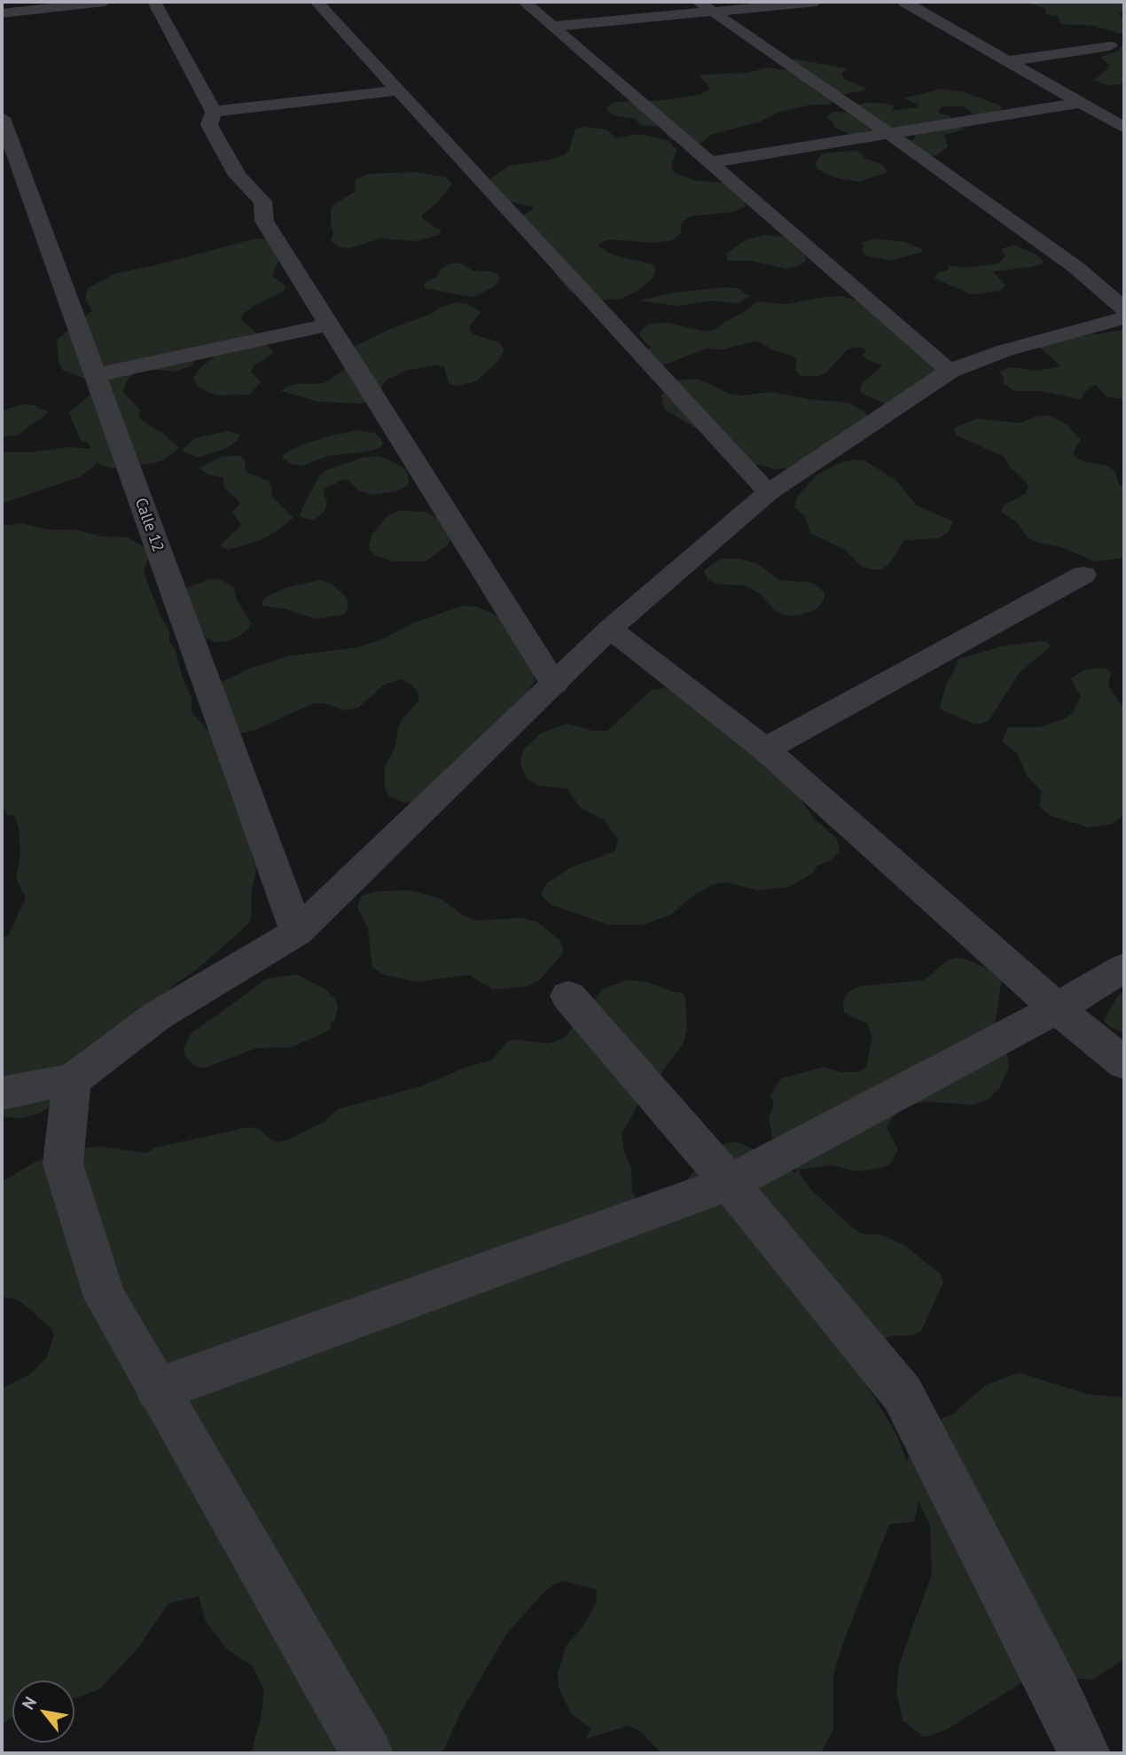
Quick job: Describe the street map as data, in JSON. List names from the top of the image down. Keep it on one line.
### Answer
{"streets":{"street":["Calle 12"]},"north":"top left"}
